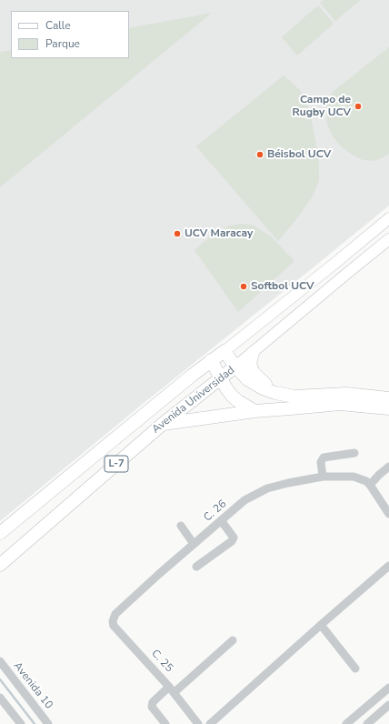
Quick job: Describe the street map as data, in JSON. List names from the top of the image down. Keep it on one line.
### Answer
{"streets":{"main road":["Avenida Universidad","L-7"],"street":["C. 26","C. 25","Avenida 10"]},"crossings":[["C. 26","C. 25"]],"places":["Campo de Rugby UCV","Béisbol UCV","UCV Maracay","Softbol UCV"],"legend":["Calle","Parque"]}
